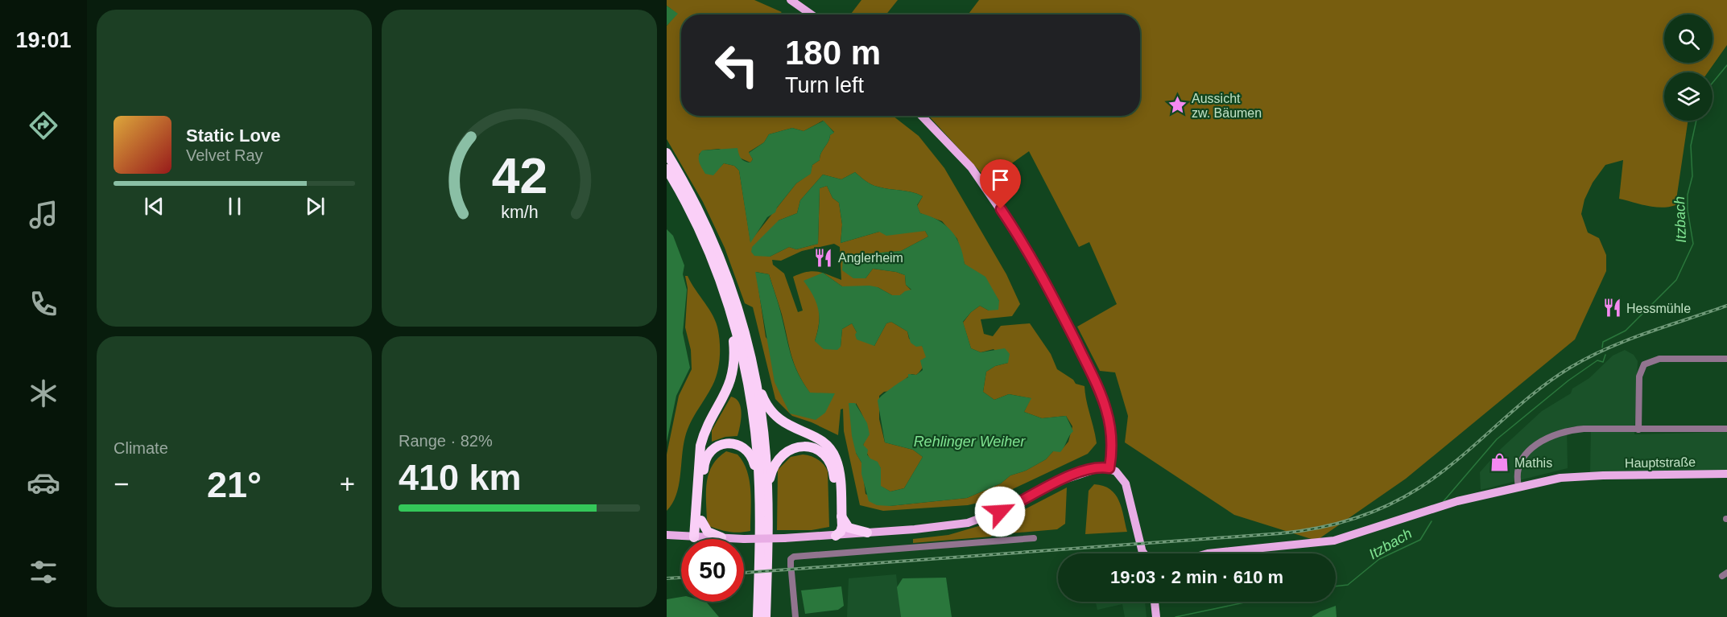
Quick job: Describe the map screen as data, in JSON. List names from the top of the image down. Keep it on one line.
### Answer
{"streets":{"main road":["Hauptstraße"]},"water":["Itzbach","Rehlinger Weiher"],"places":{"place":["Aussicht zw. Bäumen"],"restaurant":["Anglerheim","Hessmühle"],"shop":["Mathis"]},"page":{"tabs":"19:01","turn":["180 m","Turn left"],"song":["Static Love","Velvet Ray"],"tile":["Climate",["Range · 82%","410 km"]],"heat":["−","21°","+"],"limit":"50","trip":"19:03 · 2 min · 610 m","gauge":["42","km/h"]}}
